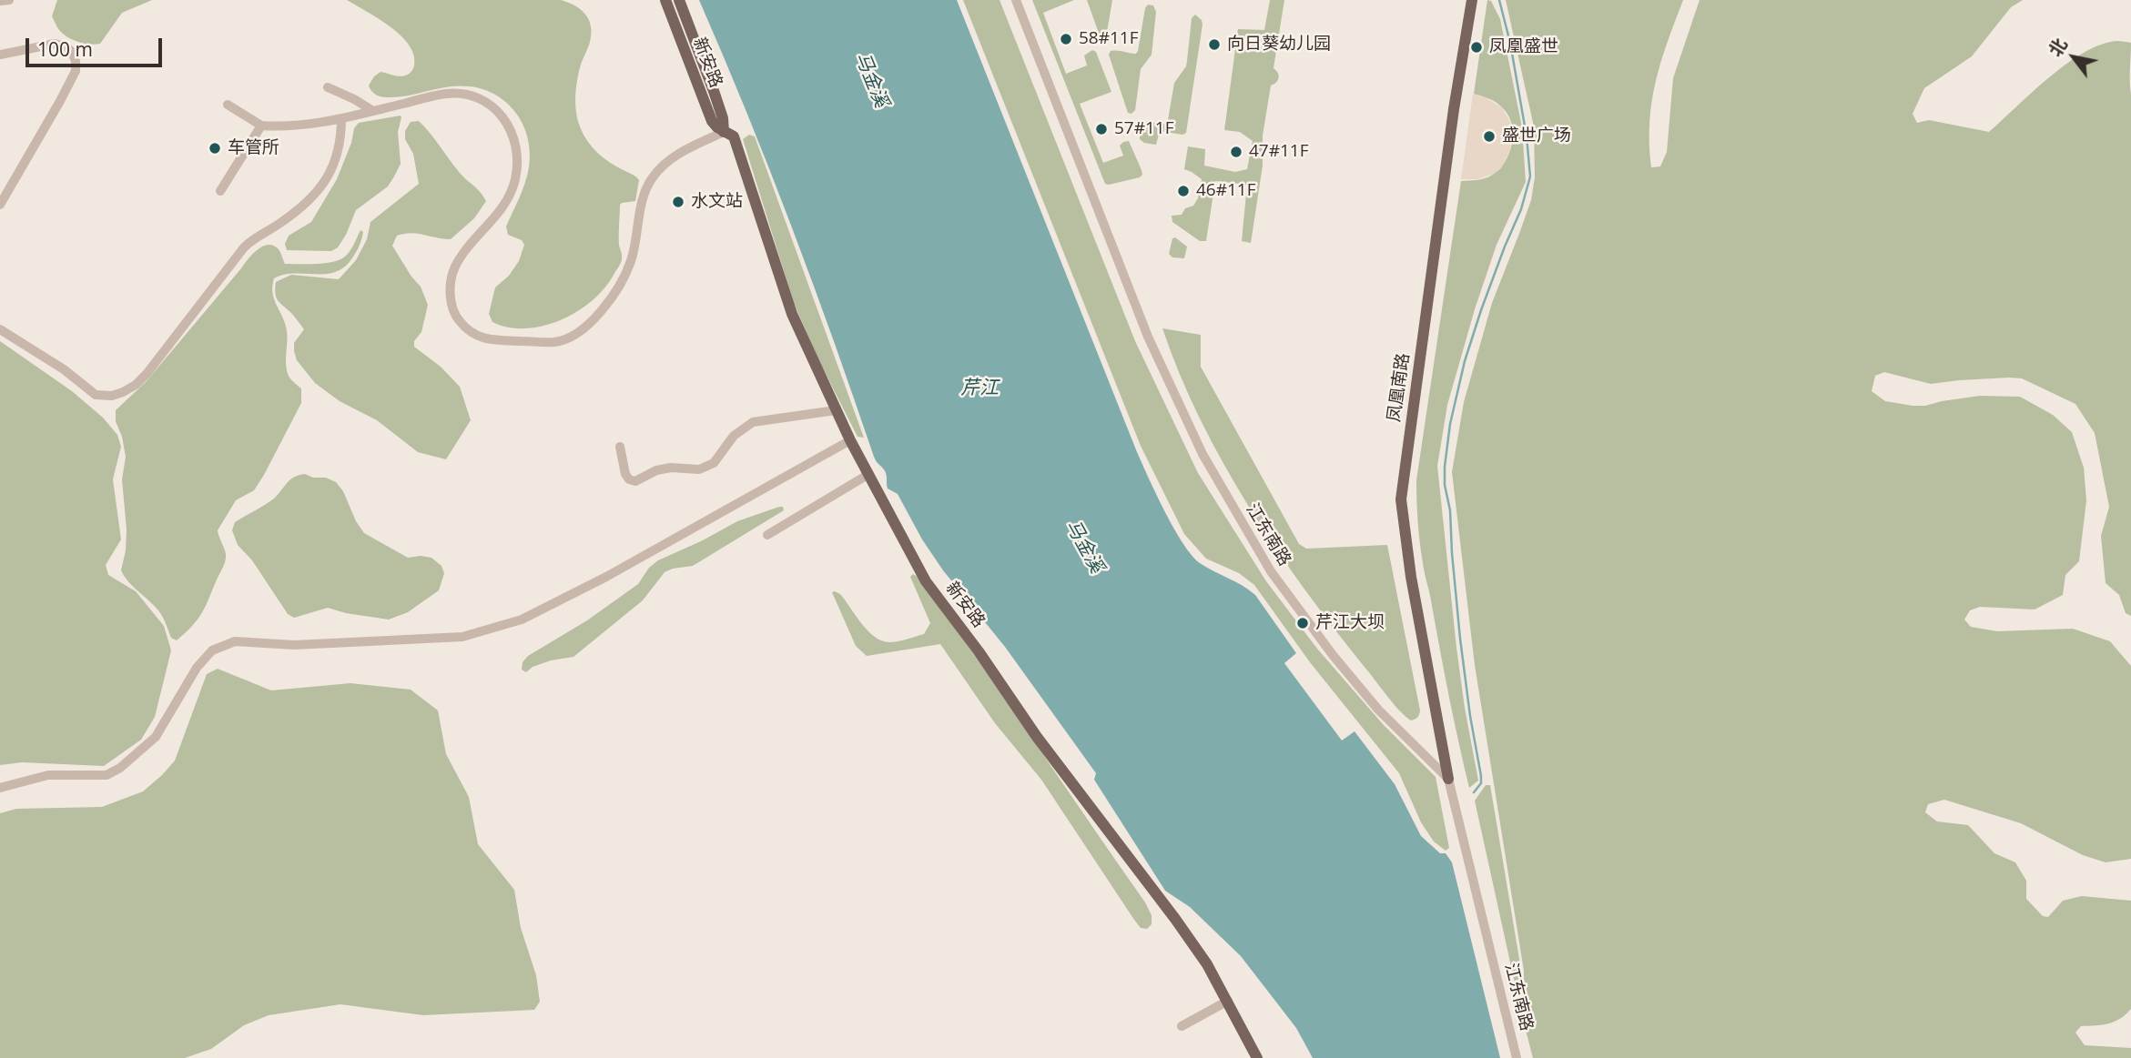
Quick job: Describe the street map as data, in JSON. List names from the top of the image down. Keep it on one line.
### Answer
{"streets":{"main road":["新安路","凤凰南路"],"street":["江东南路"]},"crossings":[["凤凰南路","江东南路"]],"water":["马金溪","芹江"],"places":["58#11F","向日葵幼儿园","凤凰盛世","57#11F","盛世广场","车管所","47#11F","46#11F","水文站","芹江大坝"],"scale_bar":"100 m","north":"top left"}
